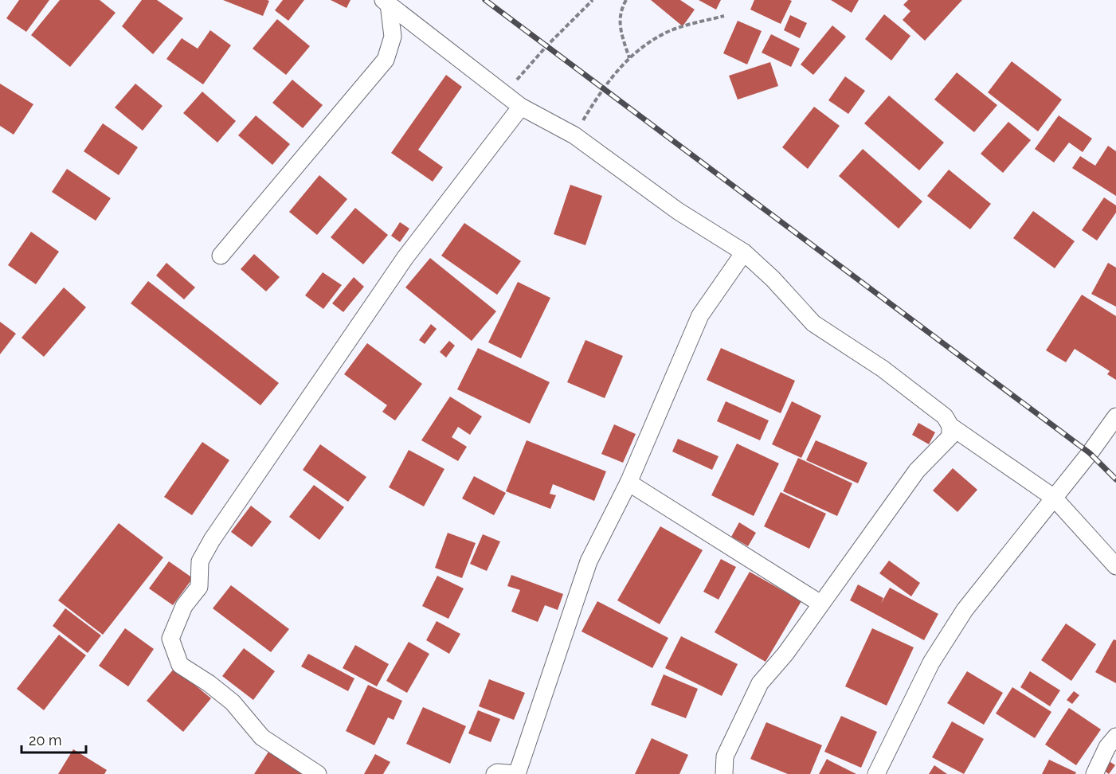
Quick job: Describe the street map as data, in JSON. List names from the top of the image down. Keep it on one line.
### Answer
{"scale_bar":"20 m"}
